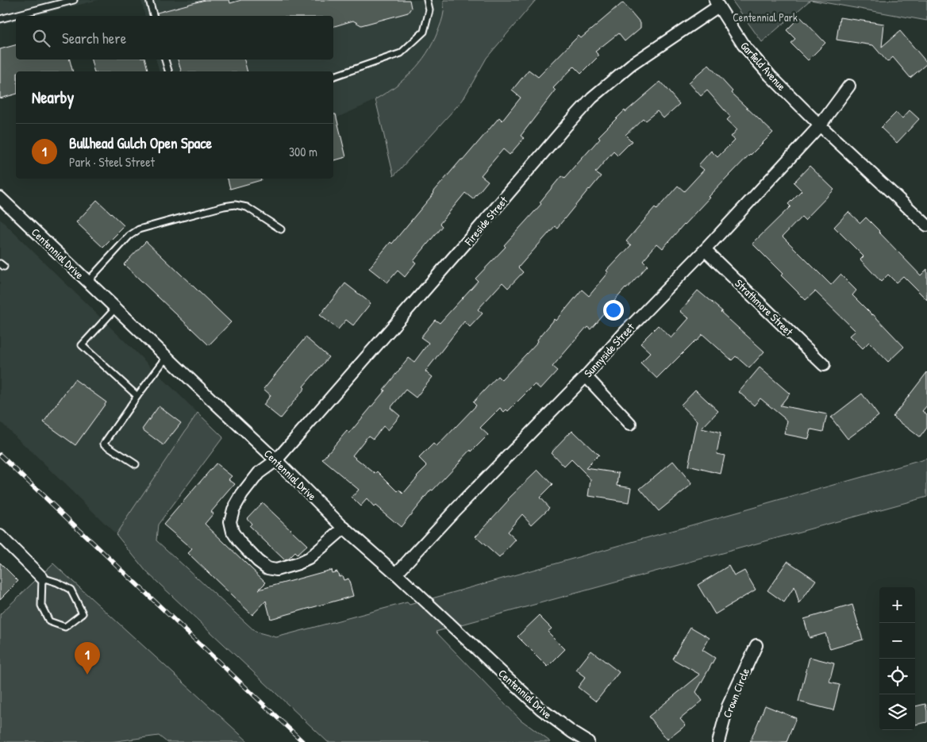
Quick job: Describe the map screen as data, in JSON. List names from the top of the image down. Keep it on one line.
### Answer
{"streets":{"street":["Garfield Avenue","Fireside Street","Centennial Drive","Strathmore Street","Sunnyside Street","Crown Circle"]},"crossings":[["Garfield Avenue","Fireside Street"],["Garfield Avenue","Sunnyside Street"],["Fireside Street","Centennial Drive"],["Centennial Drive","Sunnyside Street"],["Strathmore Street","Sunnyside Street"]],"parks":["Centennial Park"],"page":{"search":"Search here","heading":"Nearby","list":[{"mark":"1","name":"Bullhead Gulch Open Space","note":"Park · Steel Street","value":"300 m"}],"map_buttons":["+","−"],"pins":"1"}}
